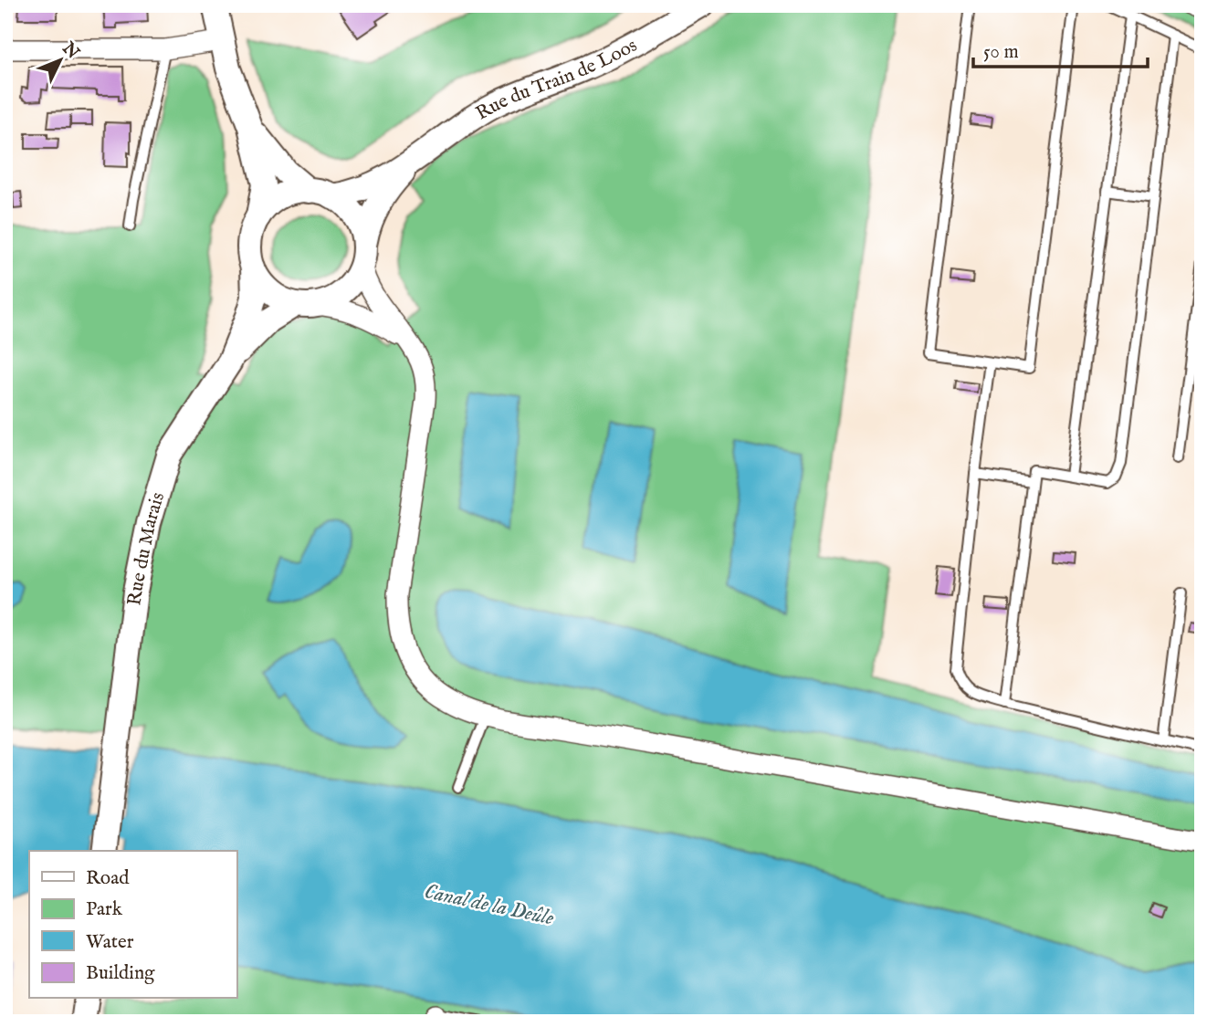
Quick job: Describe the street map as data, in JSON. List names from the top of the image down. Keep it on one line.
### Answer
{"streets":{"street":["Rue du Train de Loos","Rue du Marais"]},"crossings":[["Rue du Train de Loos","Rue du Marais"]],"water":["Canal de la Deûle"],"legend":["Road","Park","Water","Building"],"scale_bar":"50 m","north":"top right"}
